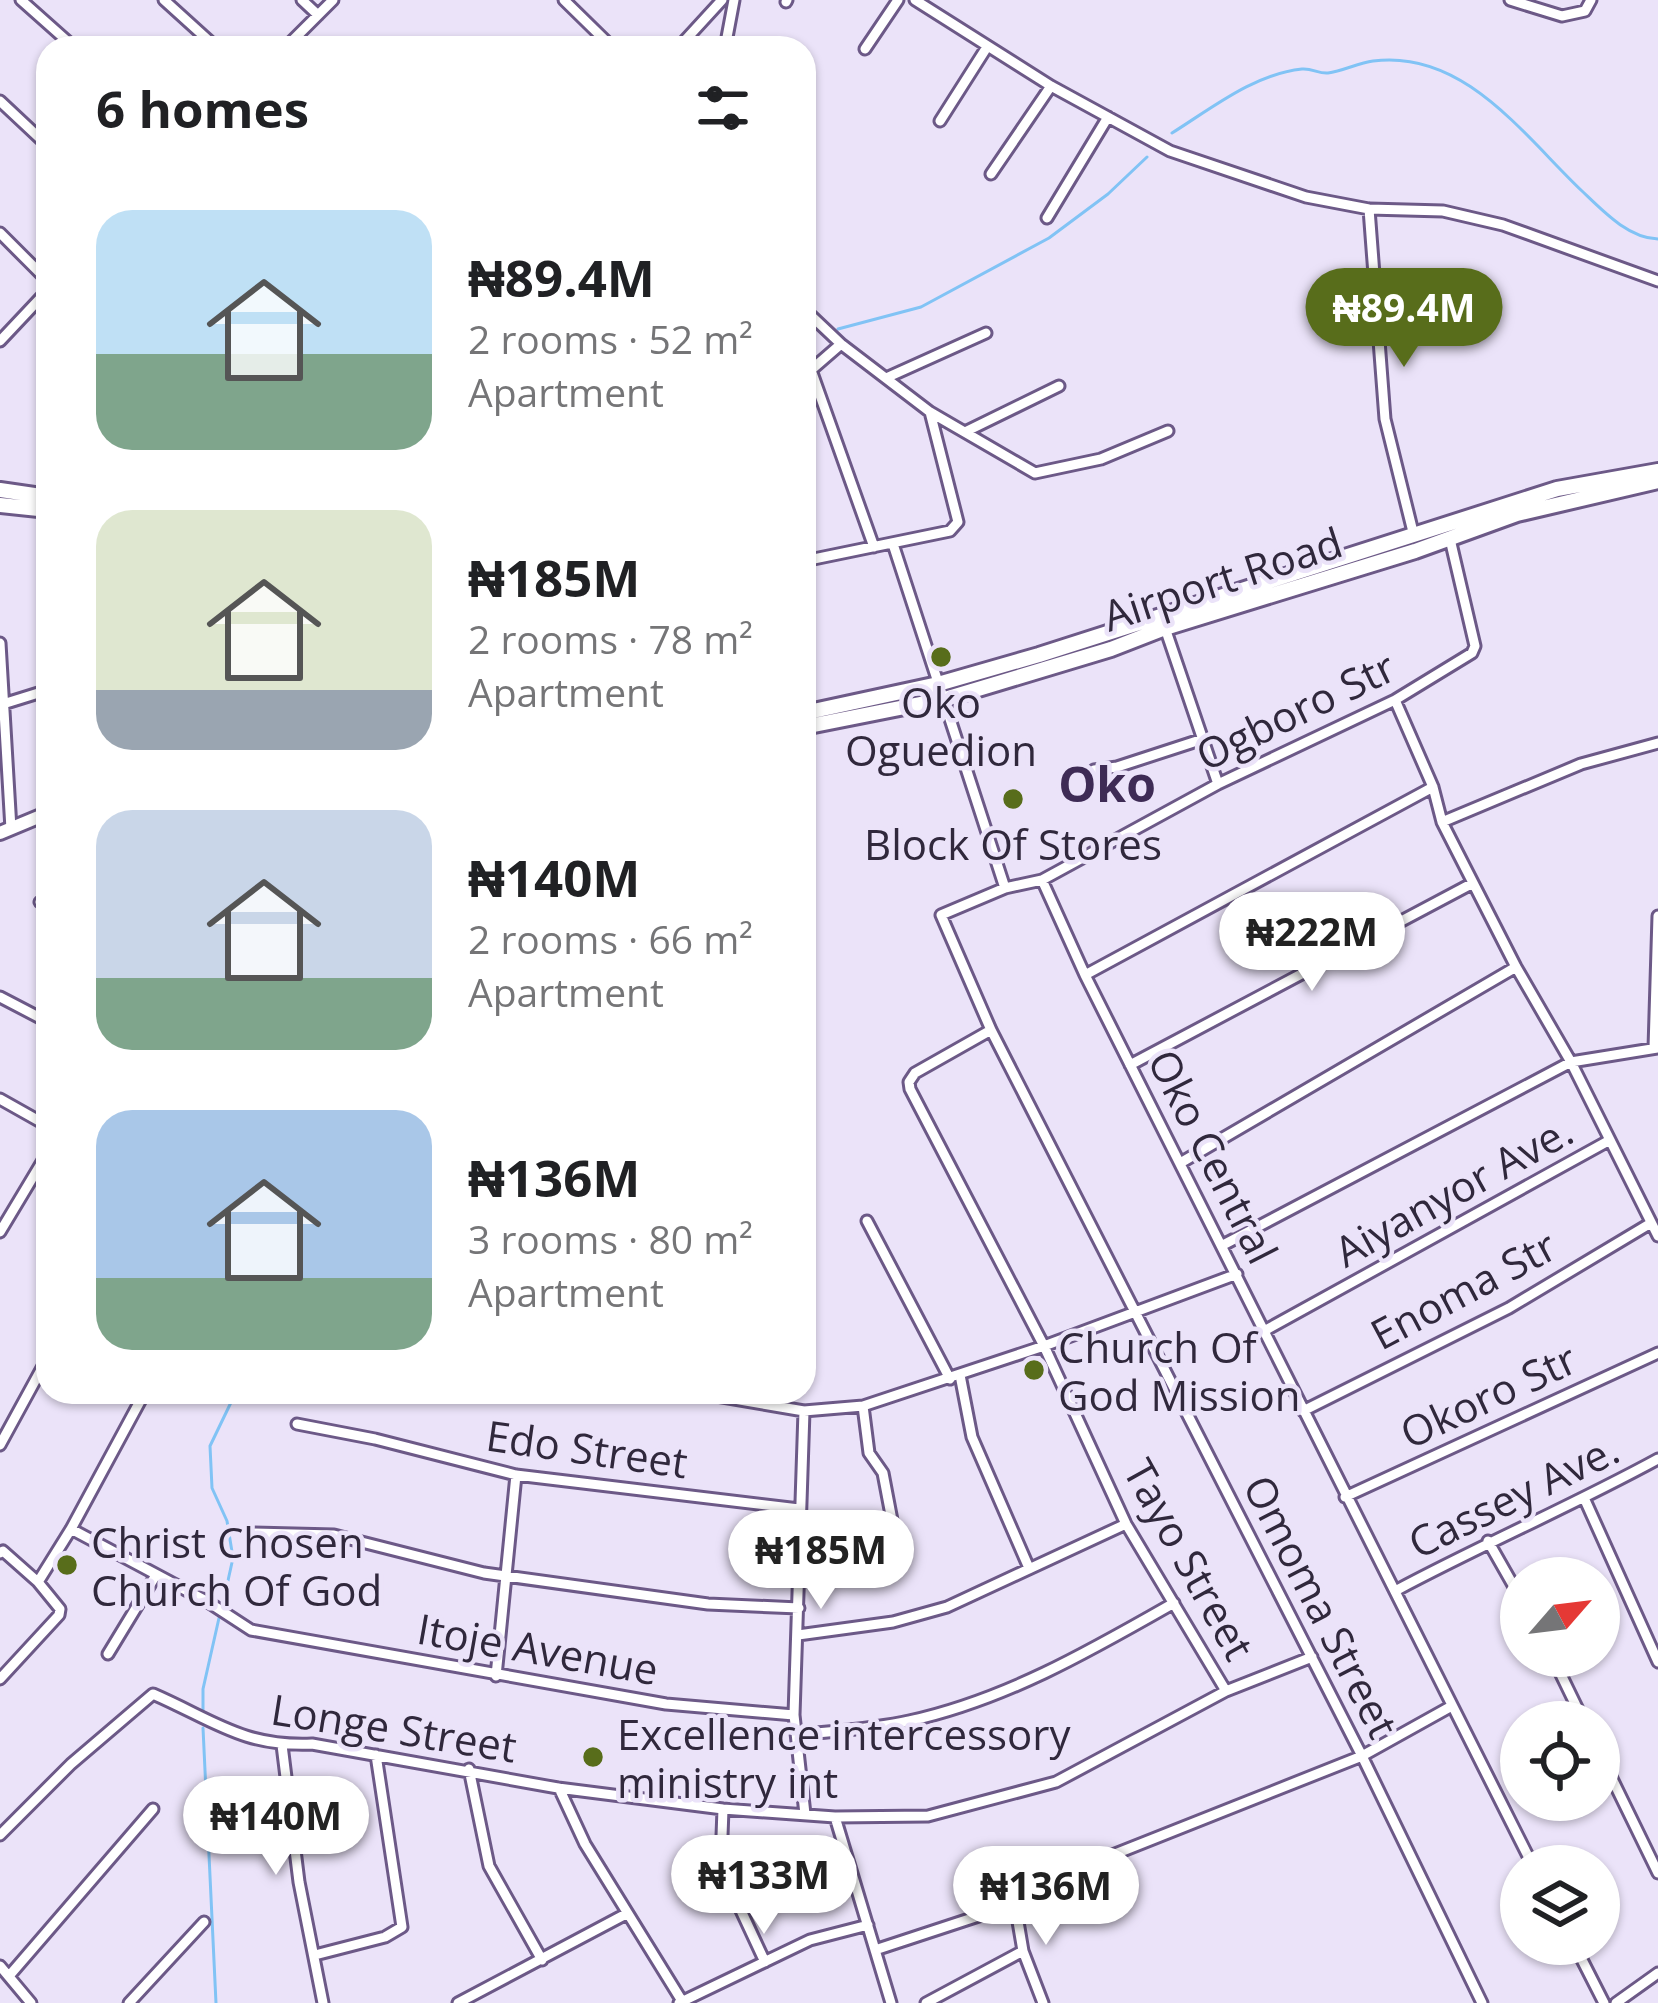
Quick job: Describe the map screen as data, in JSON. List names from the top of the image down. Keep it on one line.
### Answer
{"streets":{"main road":["Airport Road"],"street":["Ogboro Str","Oko Central","Aiyanyor Ave.","Enoma Str","Okoro Str","Edo Street","Cassey Ave.","Tayo Street","Omoma Street","Itoje Avenue","Longe Street"]},"crossings":[["Airport Road","Ogboro Str"],["Ogboro Str","Oko Central"],["Oko Central","Aiyanyor Ave."],["Oko Central","Enoma Str"],["Oko Central","Okoro Str"],["Oko Central","Cassey Ave."],["Tayo Street","Omoma Street"],["Tayo Street","Longe Street"],["Omoma Street","Longe Street"]],"districts":["Oko"],"places":["Oko Oguedion","Block Of Stores","Church Of God Mission","Christ Chosen Church Of God","Excellence intercessory ministry int"],"north":"top right","page":{"heading":"6 homes","list":[{"name":"₦89.4M","note":"2 rooms · 52 m² · Apartment"},{"name":"₦185M","note":"2 rooms · 78 m² · Apartment"},{"name":"₦140M","note":"2 rooms · 66 m² · Apartment"},{"name":"₦136M","note":"3 rooms · 80 m² · Apartment"}],"price":["₦89.4M","₦222M","₦185M","₦140M","₦133M","₦136M"]}}
